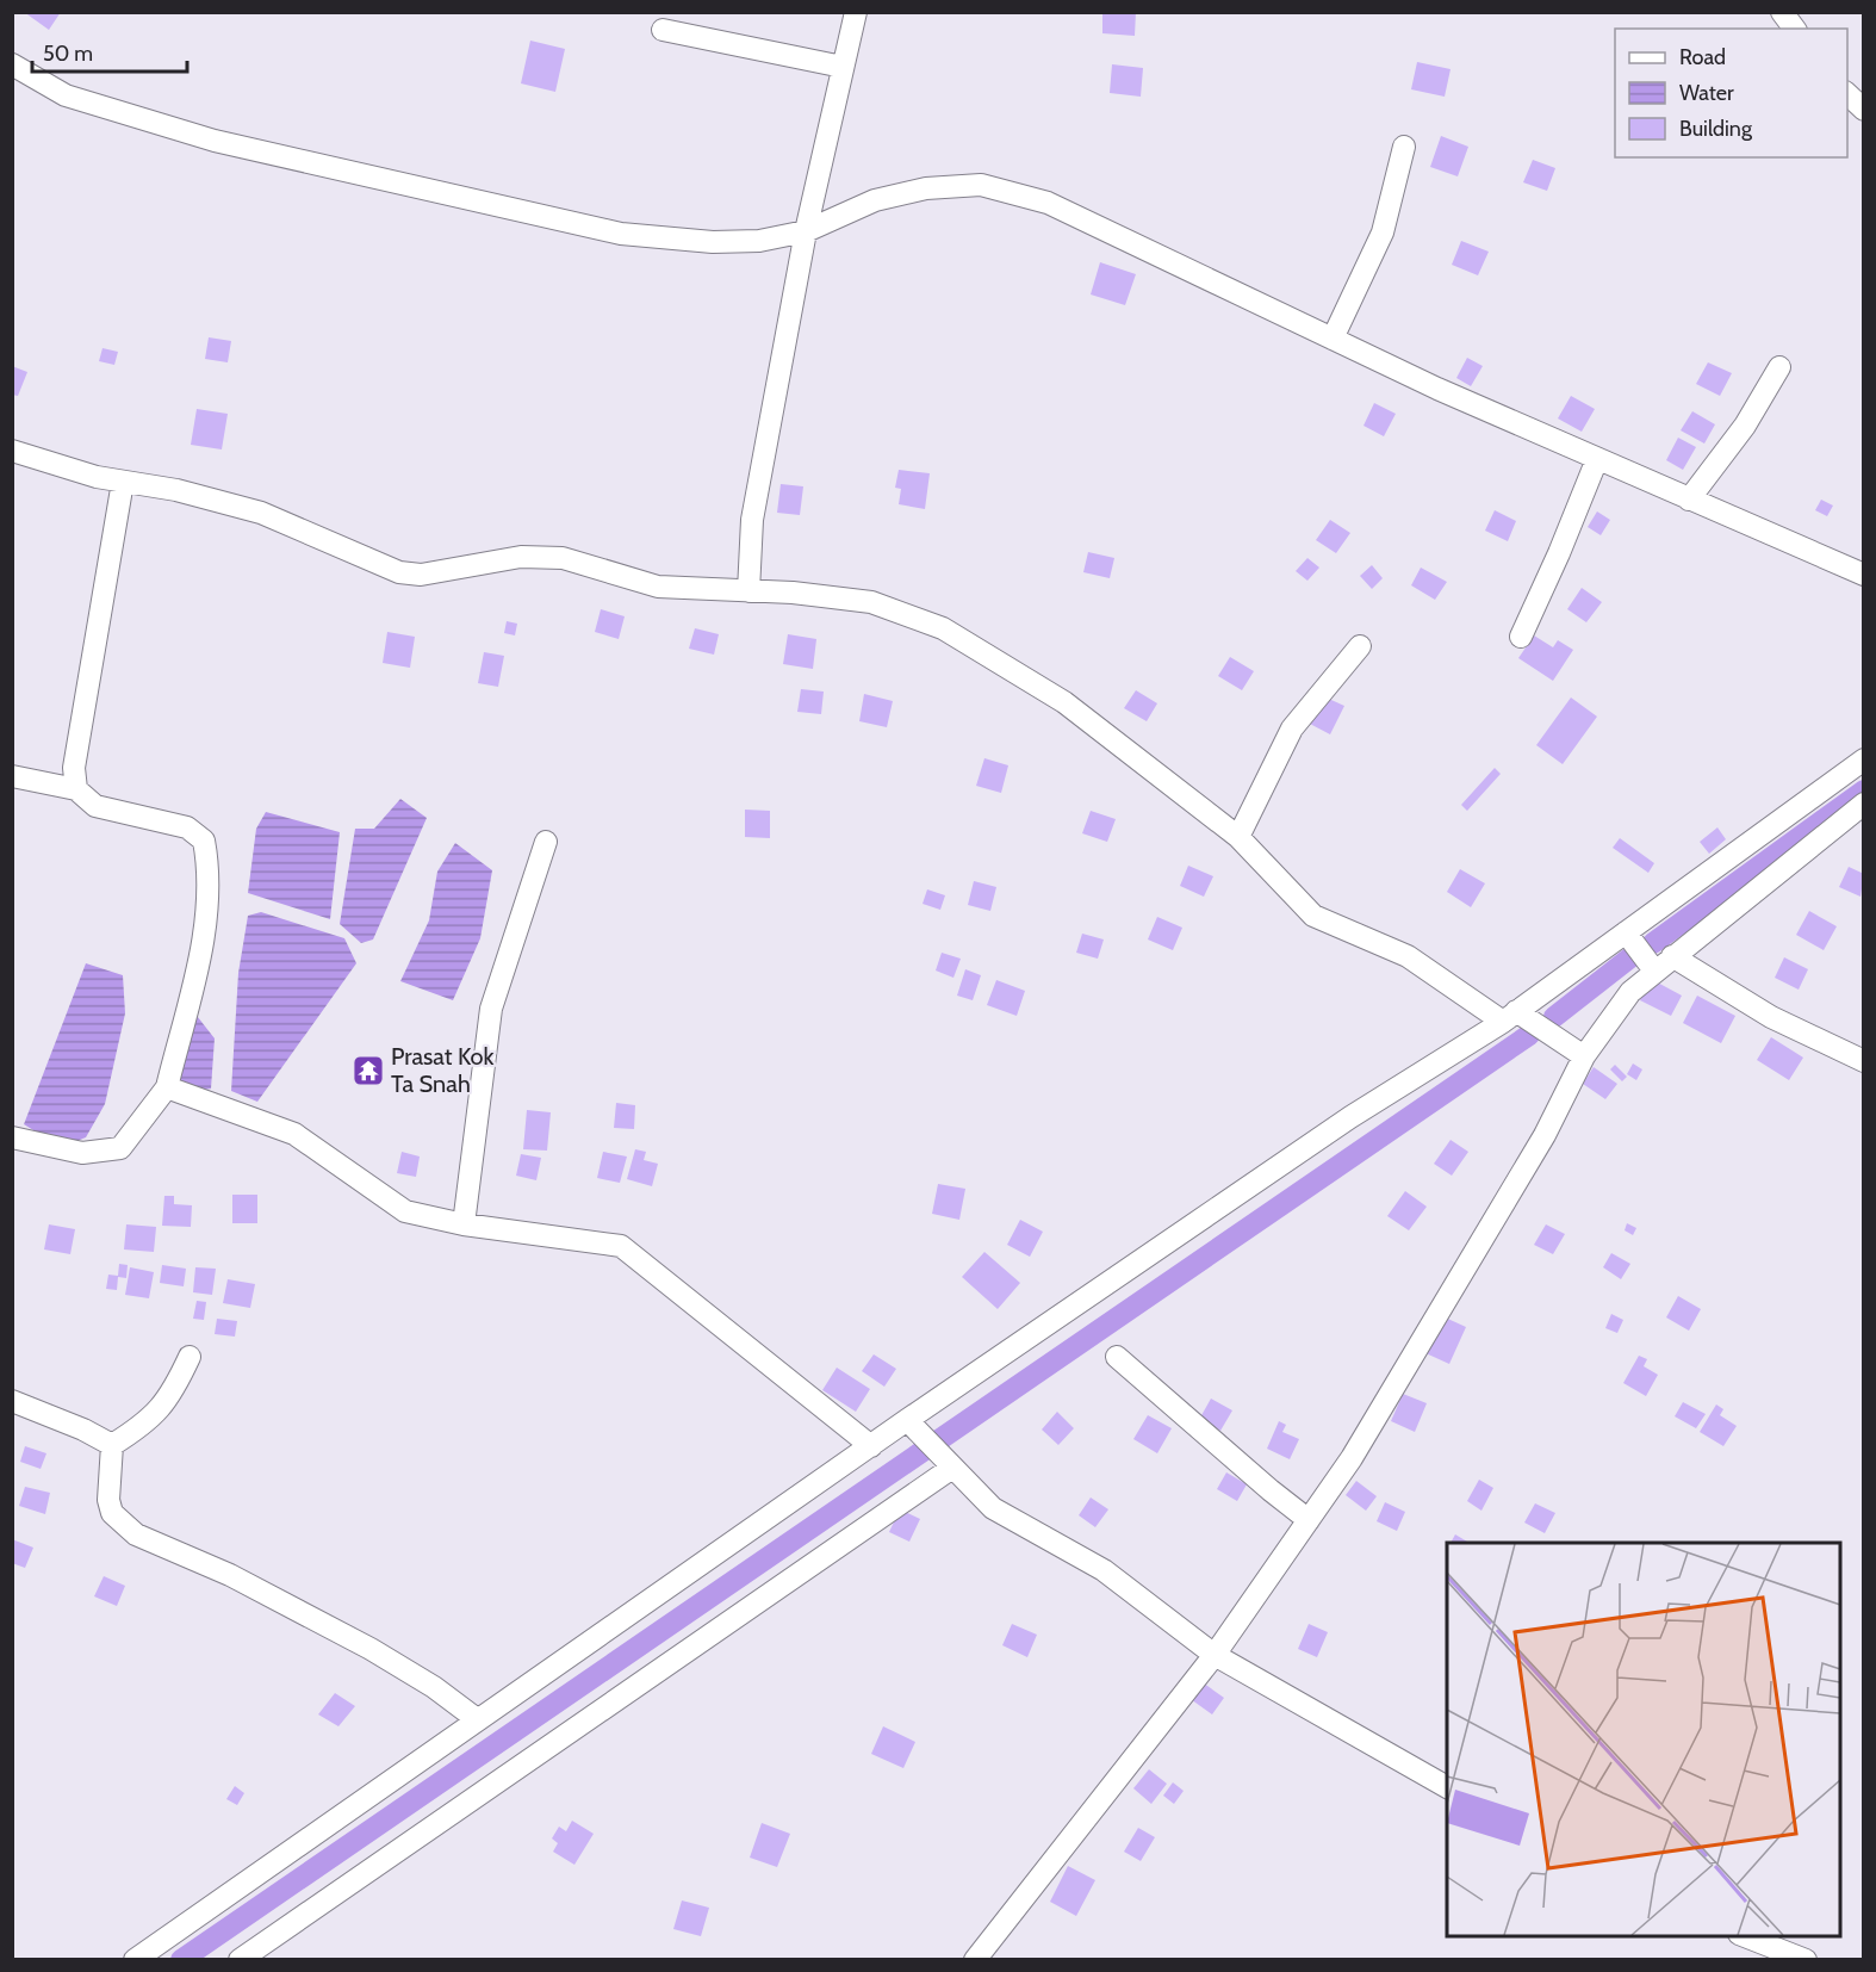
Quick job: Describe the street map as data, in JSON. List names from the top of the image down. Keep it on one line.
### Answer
{"places":{"temple":["Prasat Kok Ta Snah"]},"legend":["Road","Water","Building"],"scale_bar":"50 m"}
